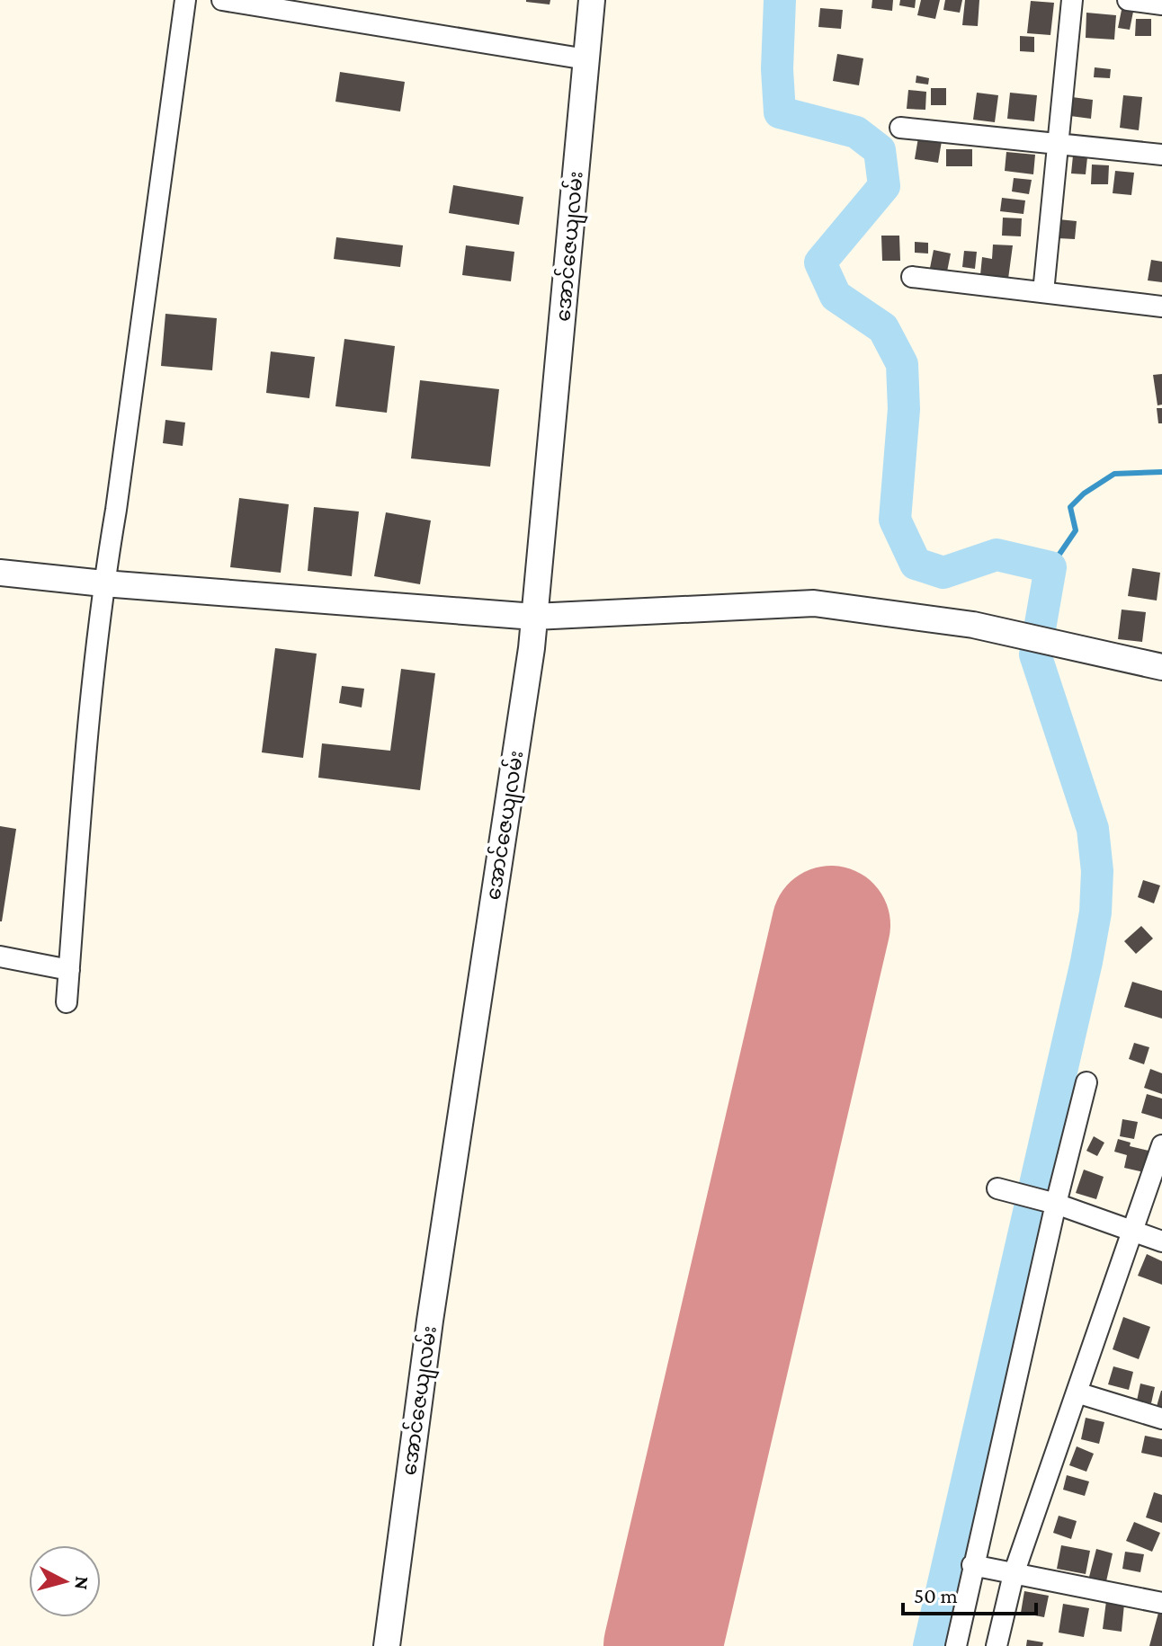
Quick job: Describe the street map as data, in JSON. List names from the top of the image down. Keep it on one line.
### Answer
{"streets":{"street":["အောင်ဇေယျလမ်း"]},"scale_bar":"50 m","north":"right"}
